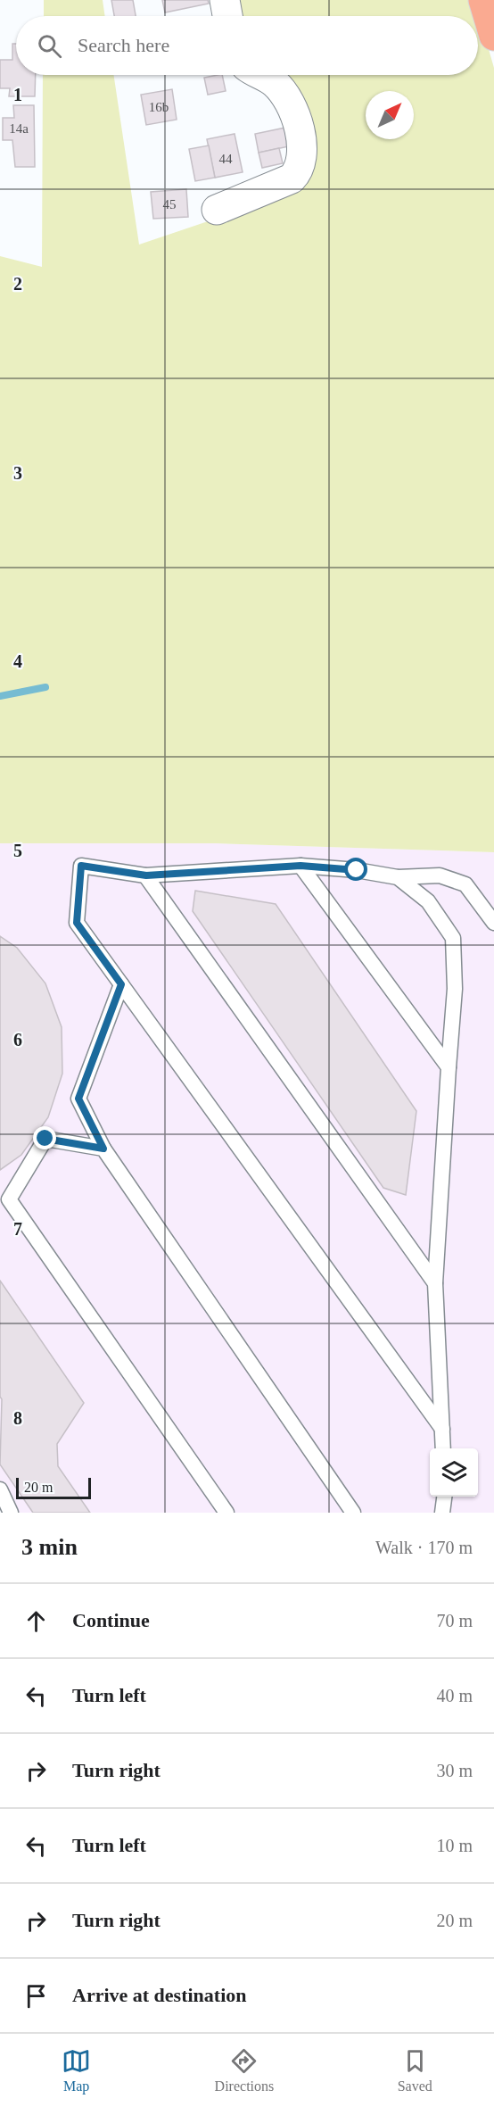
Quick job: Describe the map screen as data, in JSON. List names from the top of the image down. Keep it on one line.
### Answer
{"house_numbers":["16b","14a","44","45"],"scale_bar":"20 m","north":"top right","page":{"search":"Search here","scale":"20 m","heading":["3 min","Walk · 170 m"],"list":[["Continue","70 m"],["Turn left","40 m"],["Turn right","30 m"],["Turn left","10 m"],["Turn right","20 m"],"Arrive at destination"],"nav":["Map","Directions","Saved"]},"grid":{"rows":["1","2","3","4","5","6","7","8"]}}
